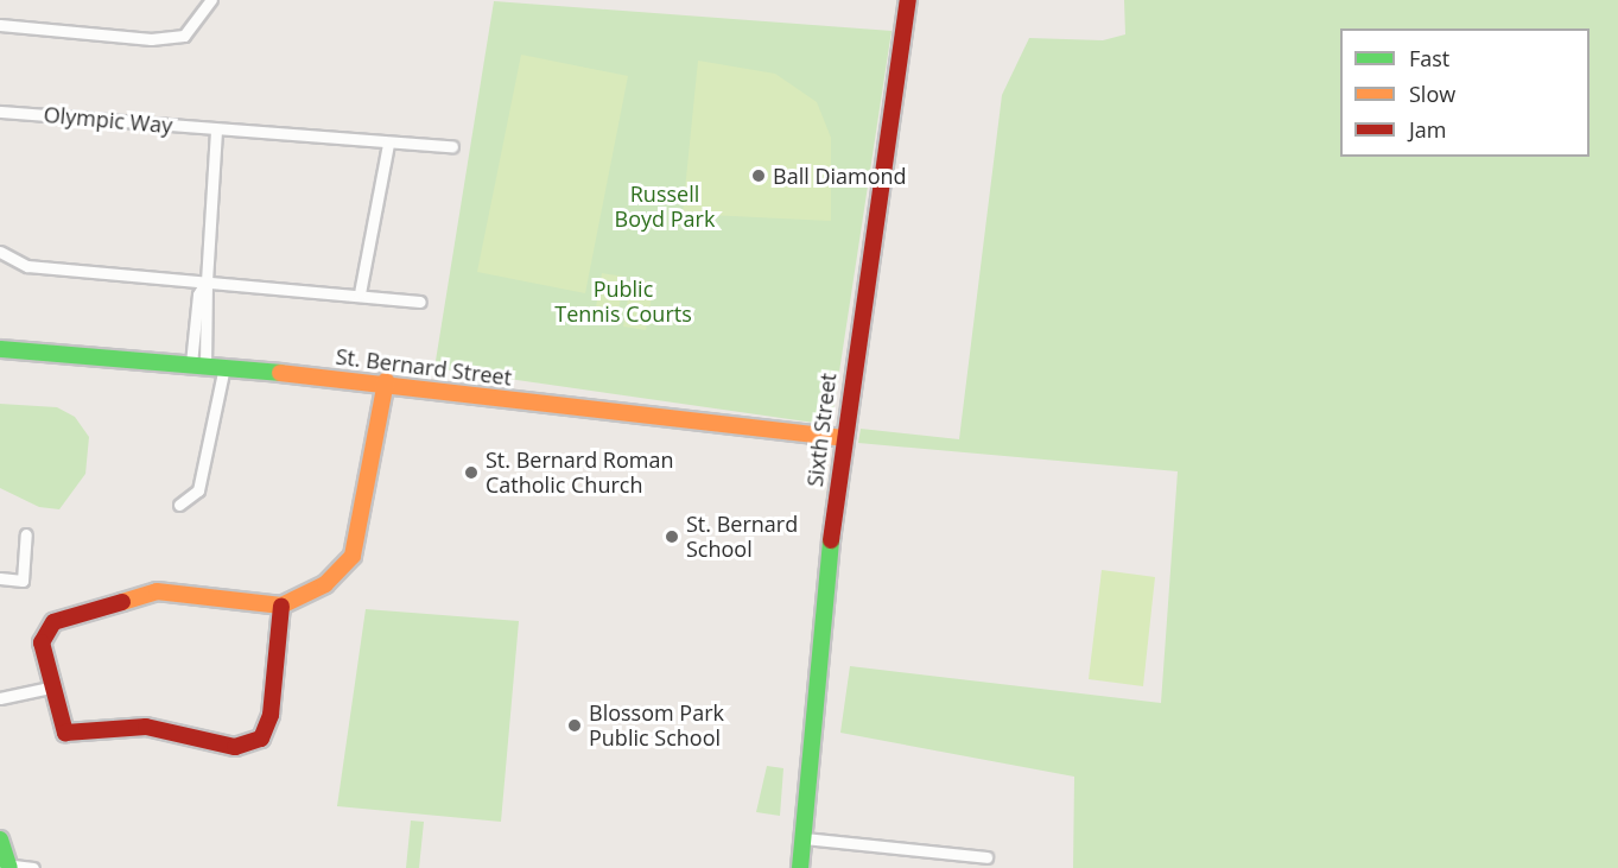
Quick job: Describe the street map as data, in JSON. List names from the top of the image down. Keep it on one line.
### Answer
{"streets":{"street":["Olympic Way","St. Bernard Street","Sixth Street"]},"crossings":[["St. Bernard Street","Sixth Street"]],"parks":["Russell Boyd Park","Public Tennis Courts"],"places":["Ball Diamond","St. Bernard Roman Catholic Church","St. Bernard School","Blossom Park Public School"],"legend":["Fast","Slow","Jam"]}
